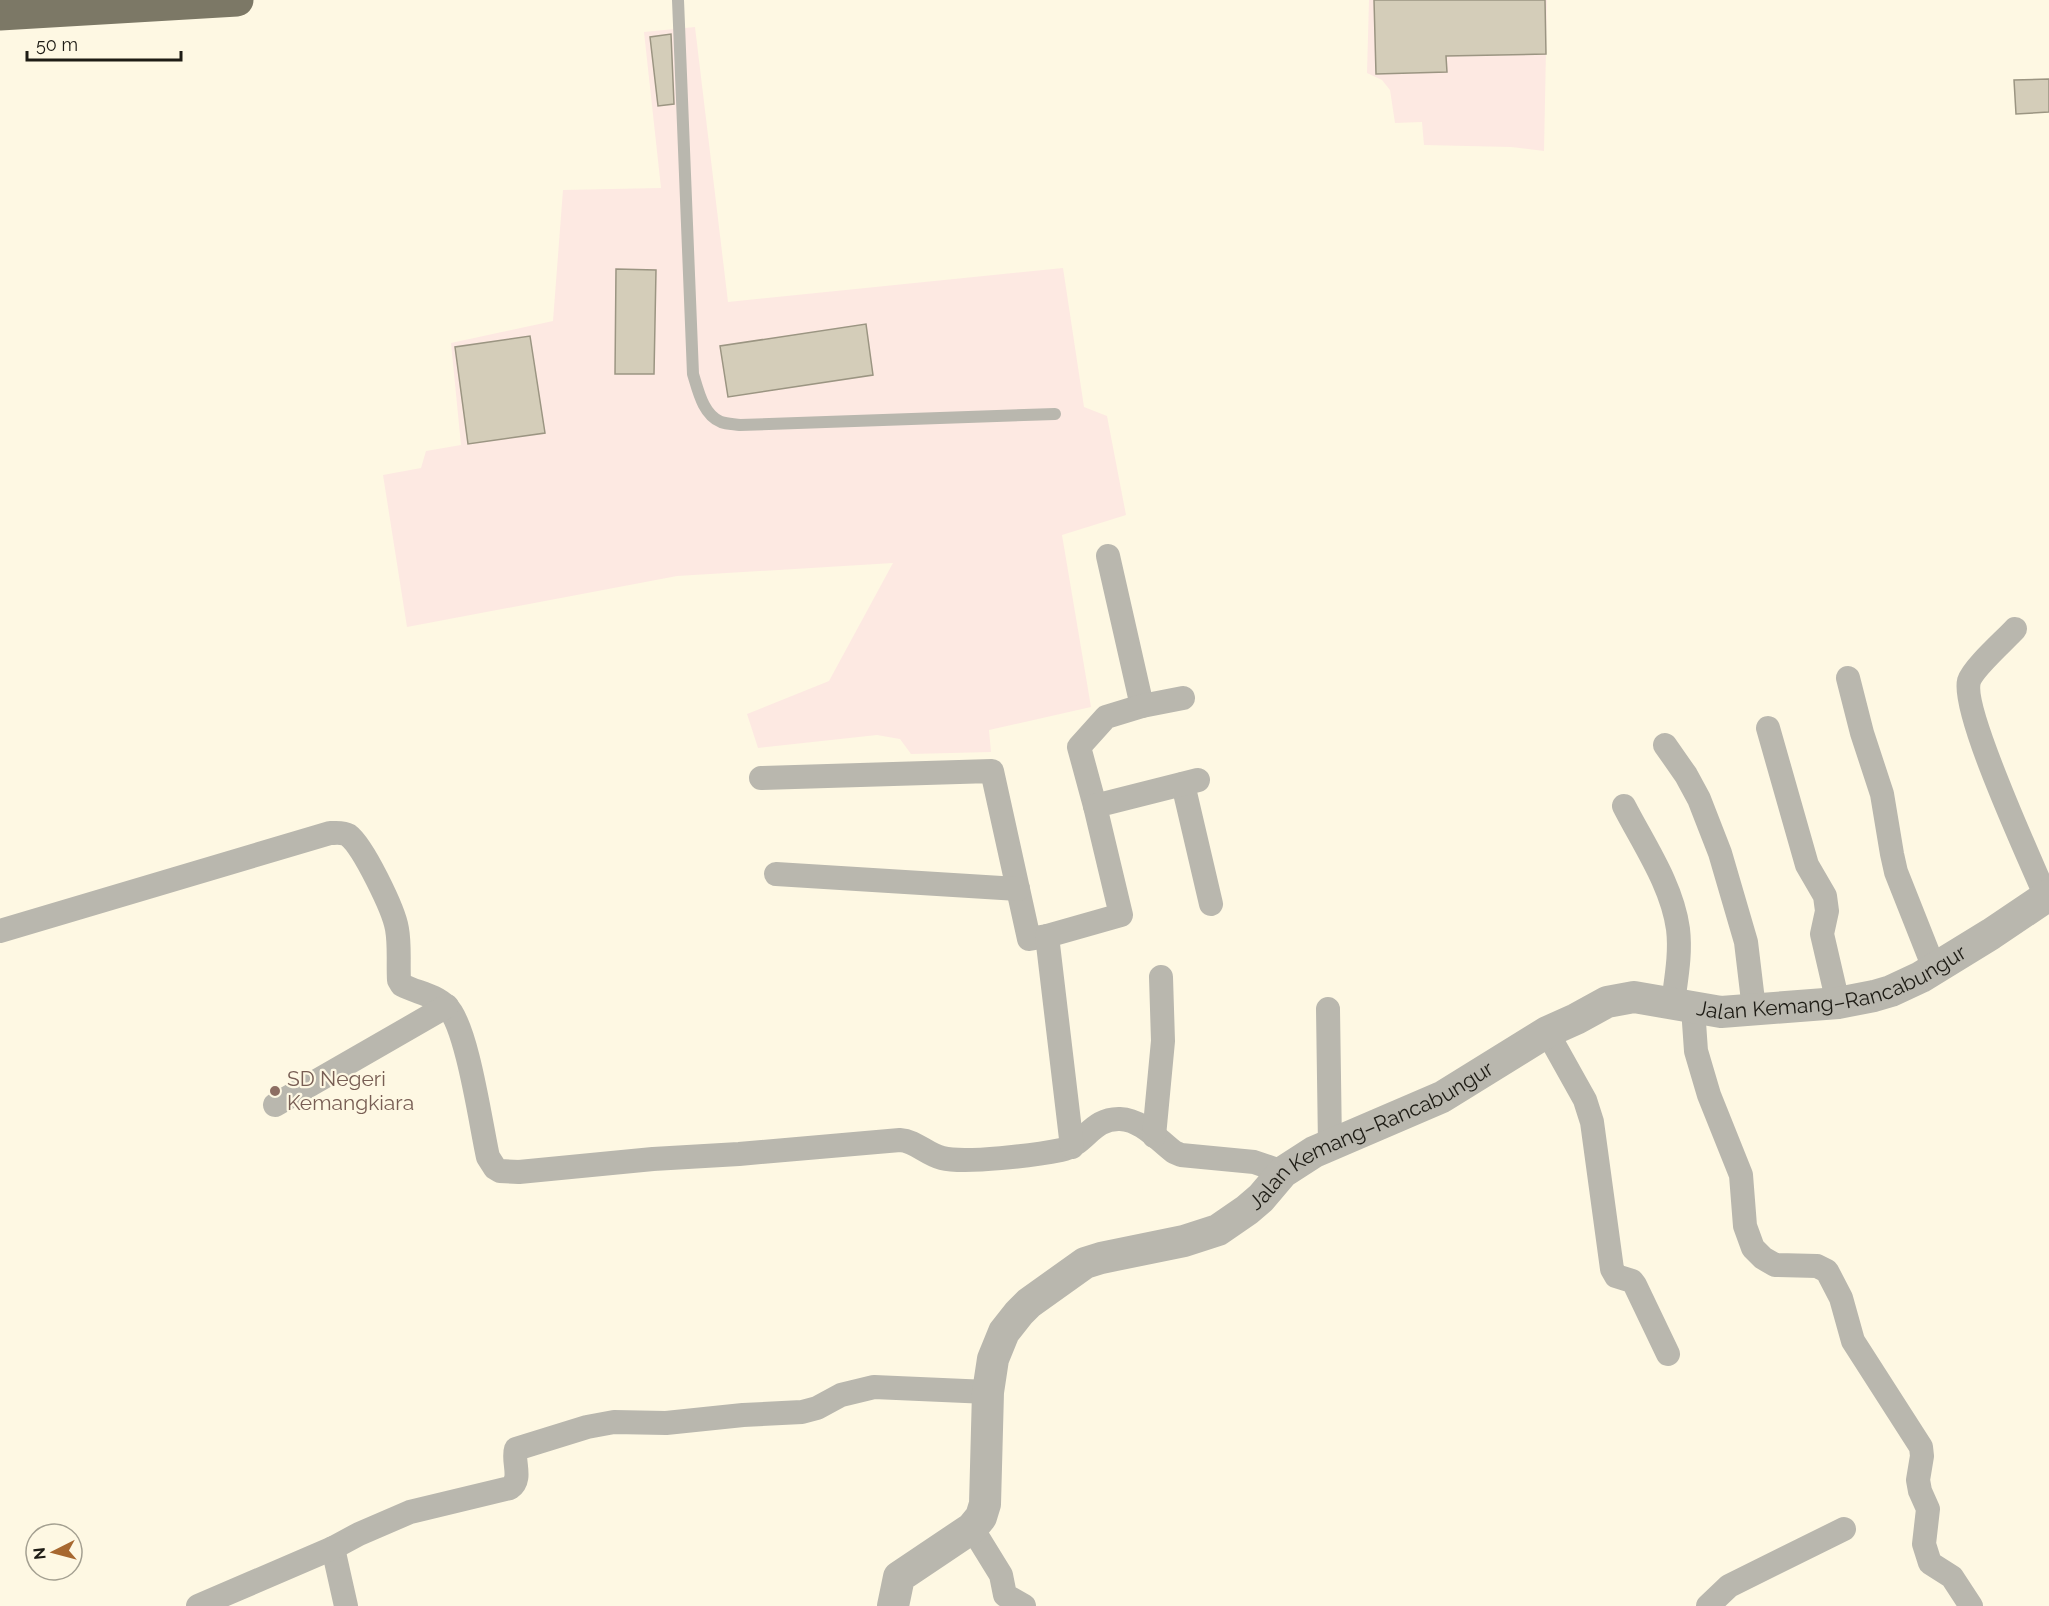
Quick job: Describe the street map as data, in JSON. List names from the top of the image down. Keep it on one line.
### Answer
{"streets":{"street":["Jalan Kemang–Rancabungur"]},"places":["SD Negeri Kemangkiara"],"scale_bar":"50 m","north":"left"}
